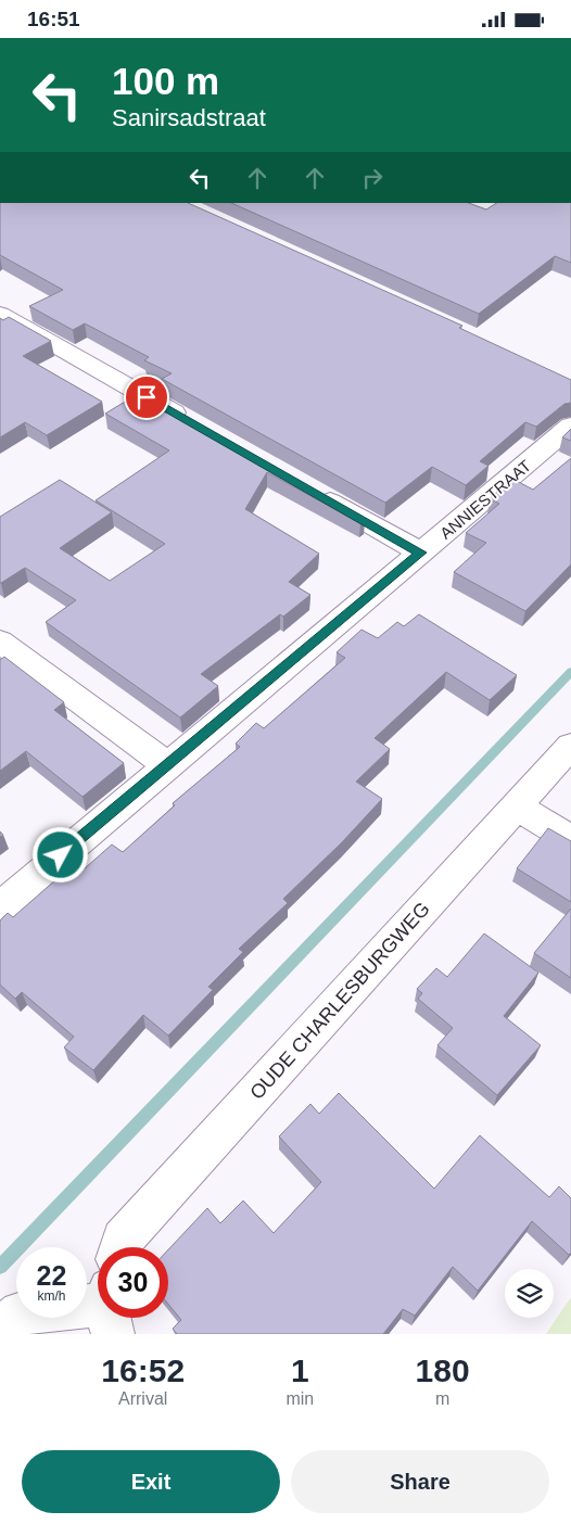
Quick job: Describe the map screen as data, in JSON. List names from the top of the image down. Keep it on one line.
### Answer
{"streets":{"street":["ANNIESTRAAT","OUDE CHARLESBURGWEG"]},"page":{"status":"16:51","turn":["100 m","Sanirsadstraat"],"speed":"22 km/h","limit":"30","eta":["16:52","Arrival","1","min","180","m"],"buttons":["Exit","Share"]}}
